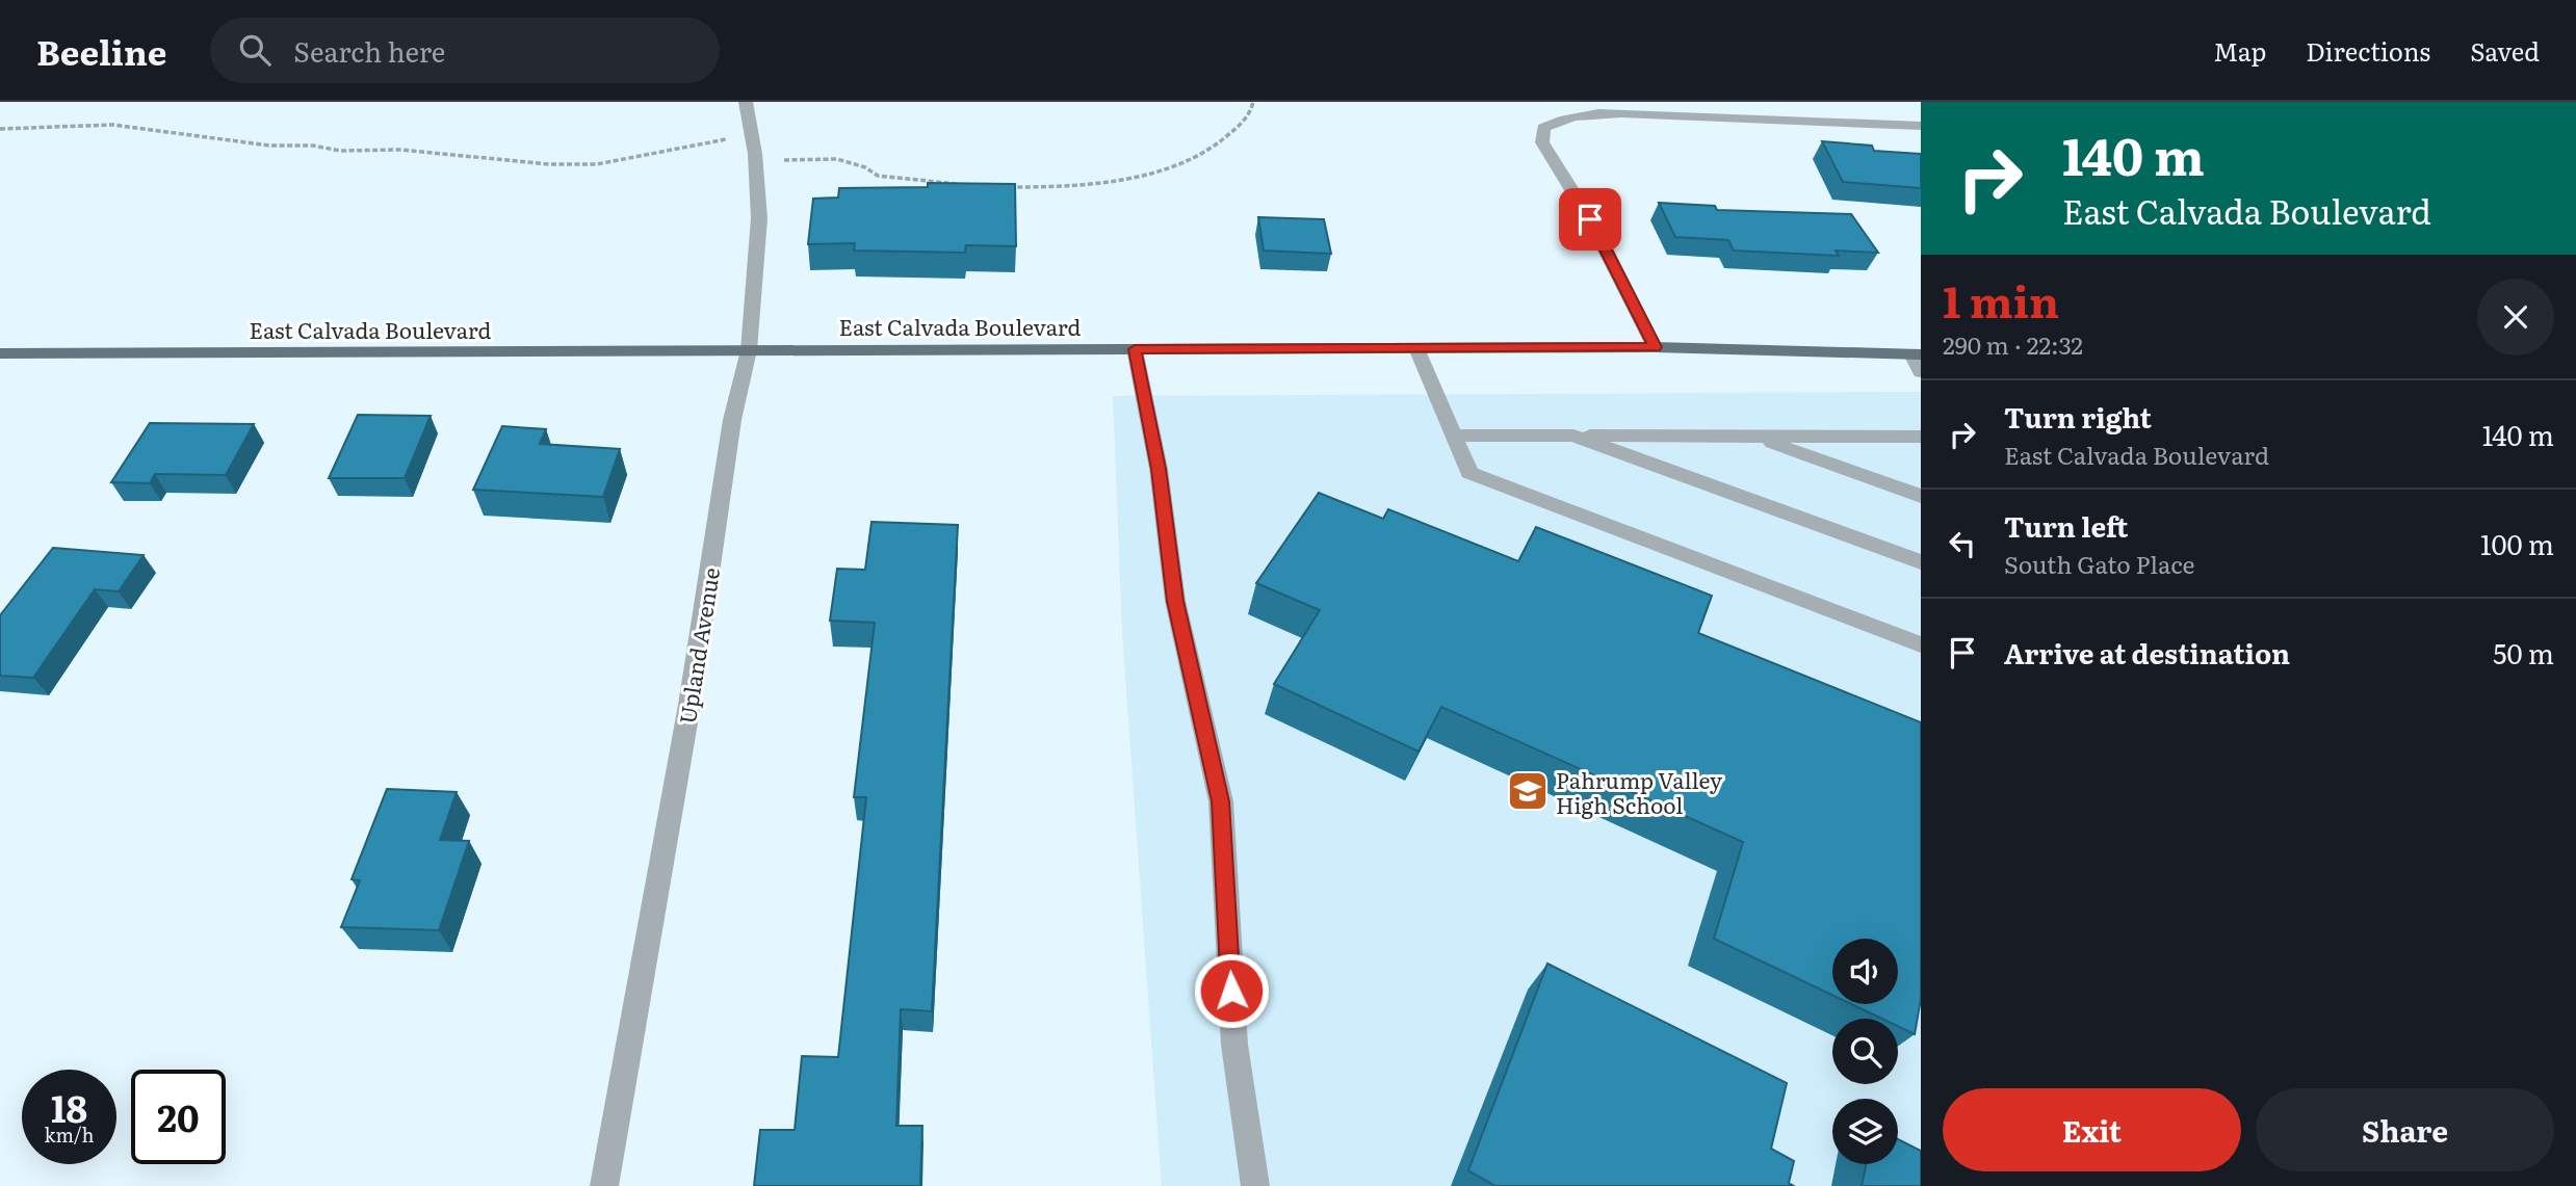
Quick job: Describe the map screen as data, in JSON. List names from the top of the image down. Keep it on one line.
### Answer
{"streets":{"main road":["East Calvada Boulevard"],"street":["Upland Avenue"]},"crossings":[["East Calvada Boulevard","Upland Avenue"]],"places":{"school or university":["Pahrump Valley High School"]},"page":{"header":"Beeline","search":"Search here","nav":["Map","Directions","Saved"],"turn":["140 m","East Calvada Boulevard"],"heading":["1 min","290 m · 22:32"],"list":[{"name":"Turn right","note":"East Calvada Boulevard","value":"140 m"},{"name":"Turn left","note":"South Gato Place","value":"100 m"},{"name":"Arrive at destination","value":"50 m"}],"speed":"18 km/h","limit":"20","buttons":["Exit","Share"]}}
